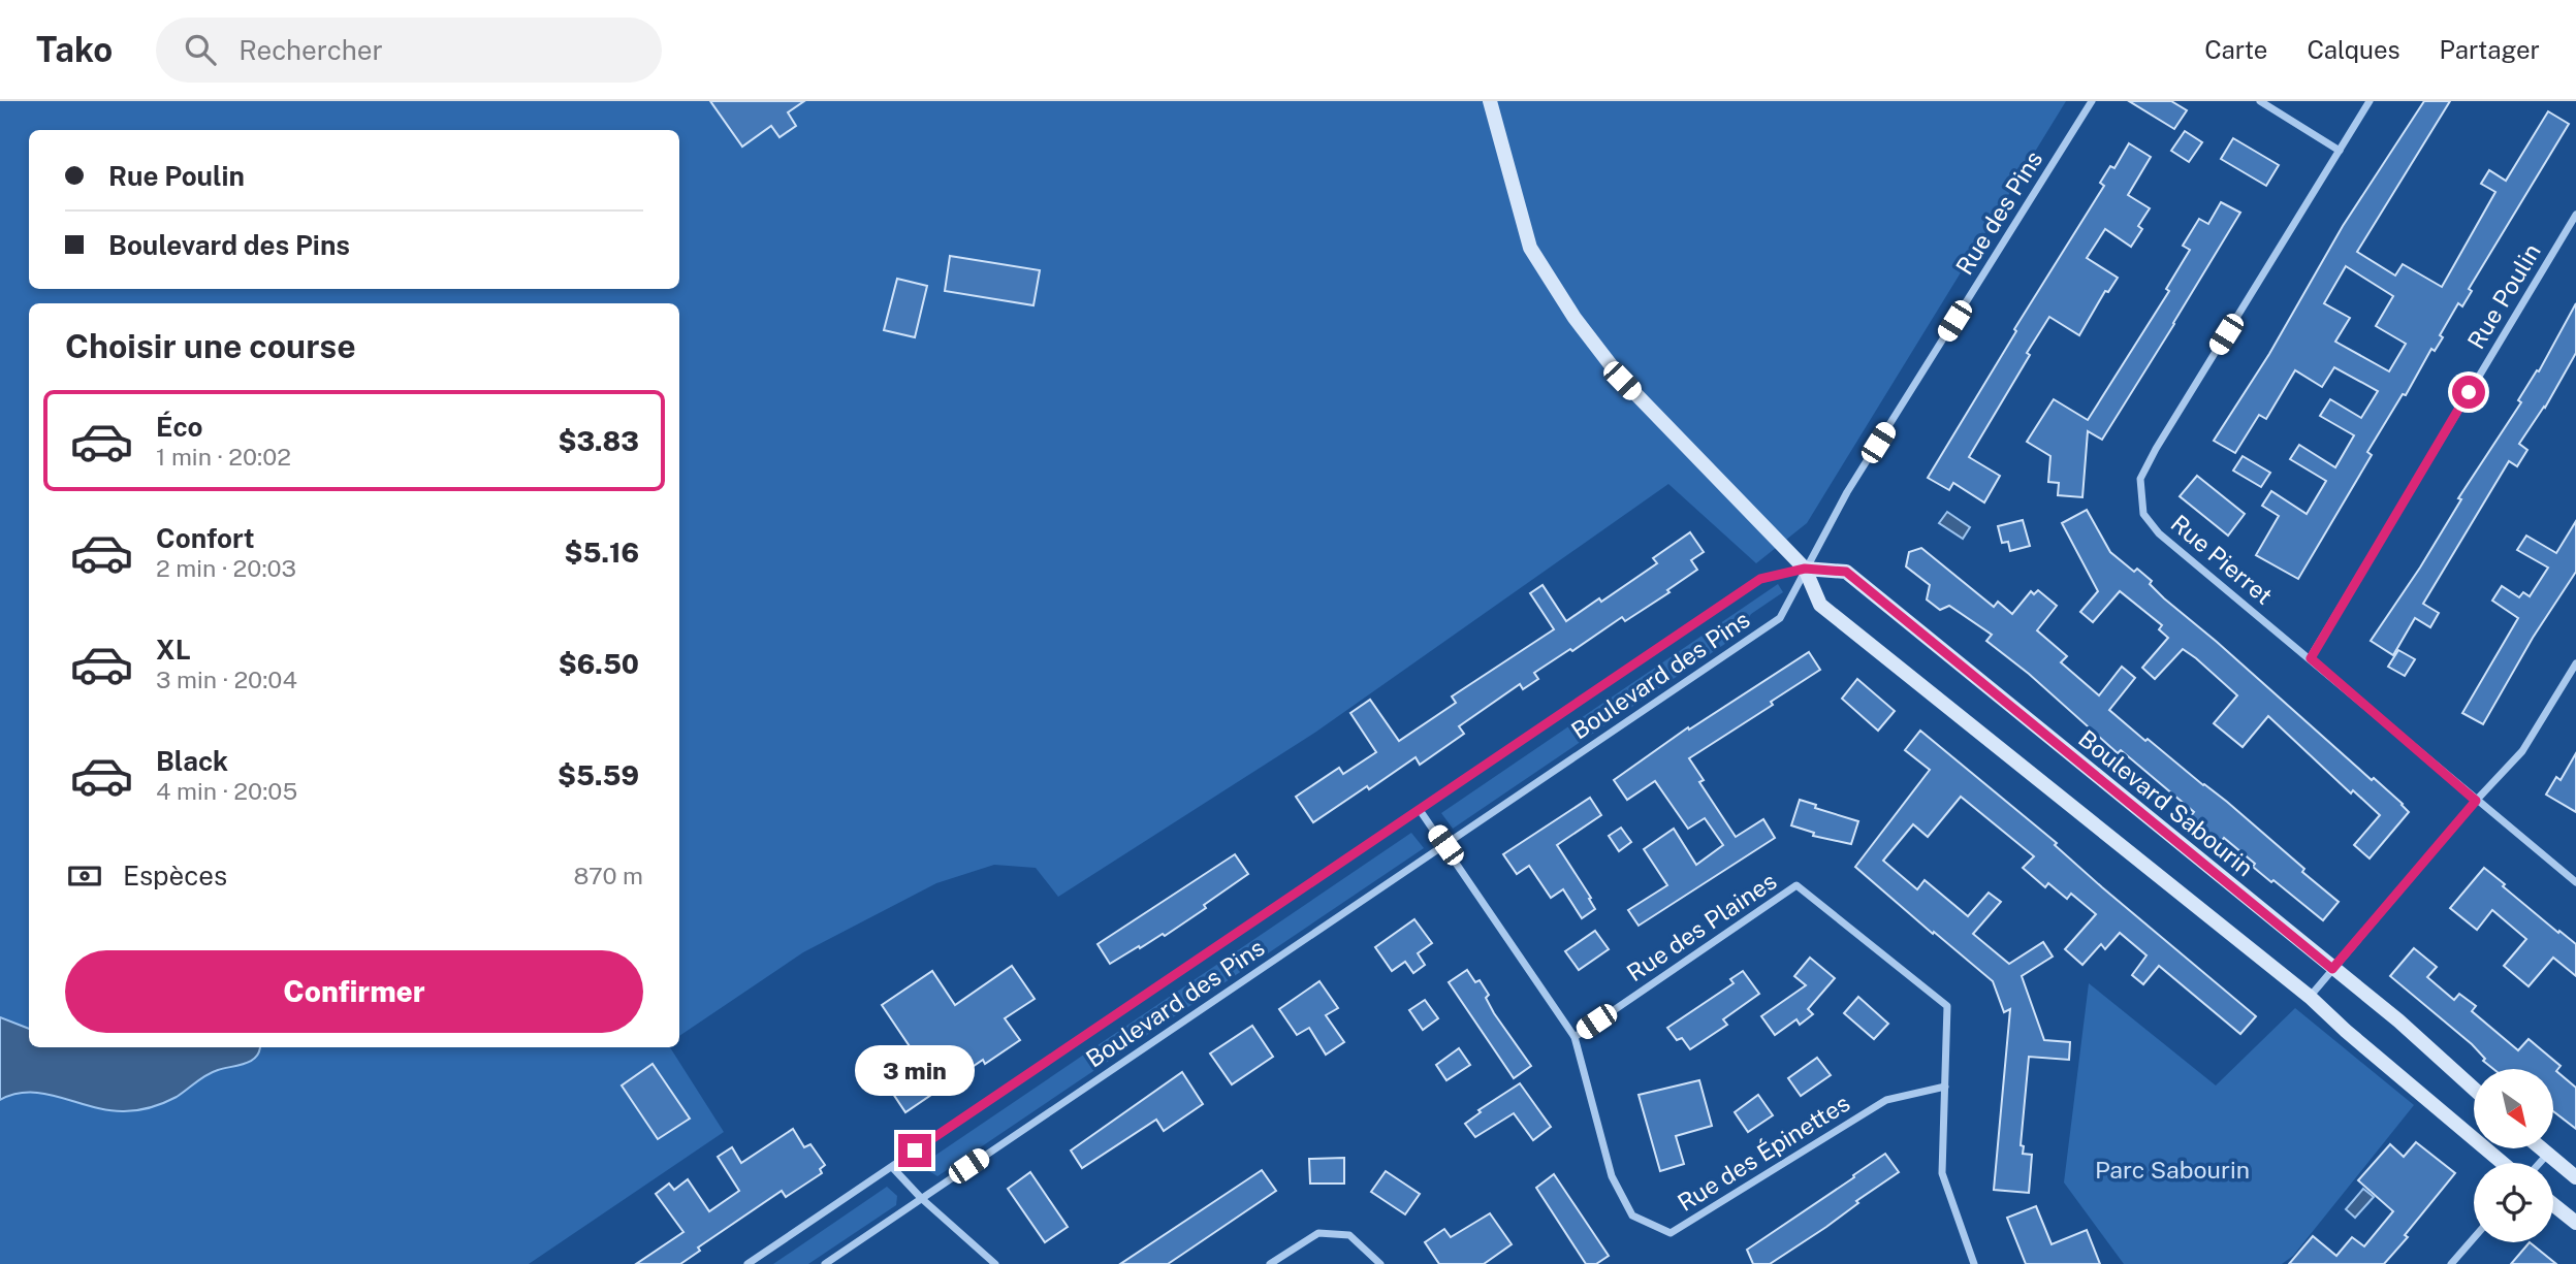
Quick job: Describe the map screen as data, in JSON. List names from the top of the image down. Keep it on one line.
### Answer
{"streets":{"street":["Rue des Pins","Rue Poulin","Rue Pierret","Boulevard des Pins","Boulevard Sabourin","Rue des Plaines","Rue des Épinettes"]},"crossings":[["Rue des Pins","Boulevard des Pins"],["Rue des Pins","Boulevard Sabourin"],["Rue Poulin","Rue Pierret"],["Boulevard des Pins","Boulevard Sabourin"],["Boulevard des Pins","Rue des Épinettes"],["Rue des Plaines","Rue des Épinettes"]],"parks":["Parc Sabourin"],"north":"bottom right","page":{"header":"Tako","search":"Rechercher","nav":["Carte","Calques","Partager"],"banner":["Rue Poulin","Boulevard des Pins"],"heading":"Choisir une course","list":[{"name":"Éco","note":"1 min · 20:02","value":"$3.83"},{"name":"Confort","note":"2 min · 20:03","value":"$5.16"},{"name":"XL","note":"3 min · 20:04","value":"$6.50"},{"name":"Black","note":"4 min · 20:05","value":"$5.59"}],"pay":["Espèces","870 m"],"buttons":"Confirmer","bubble":"3 min"}}
